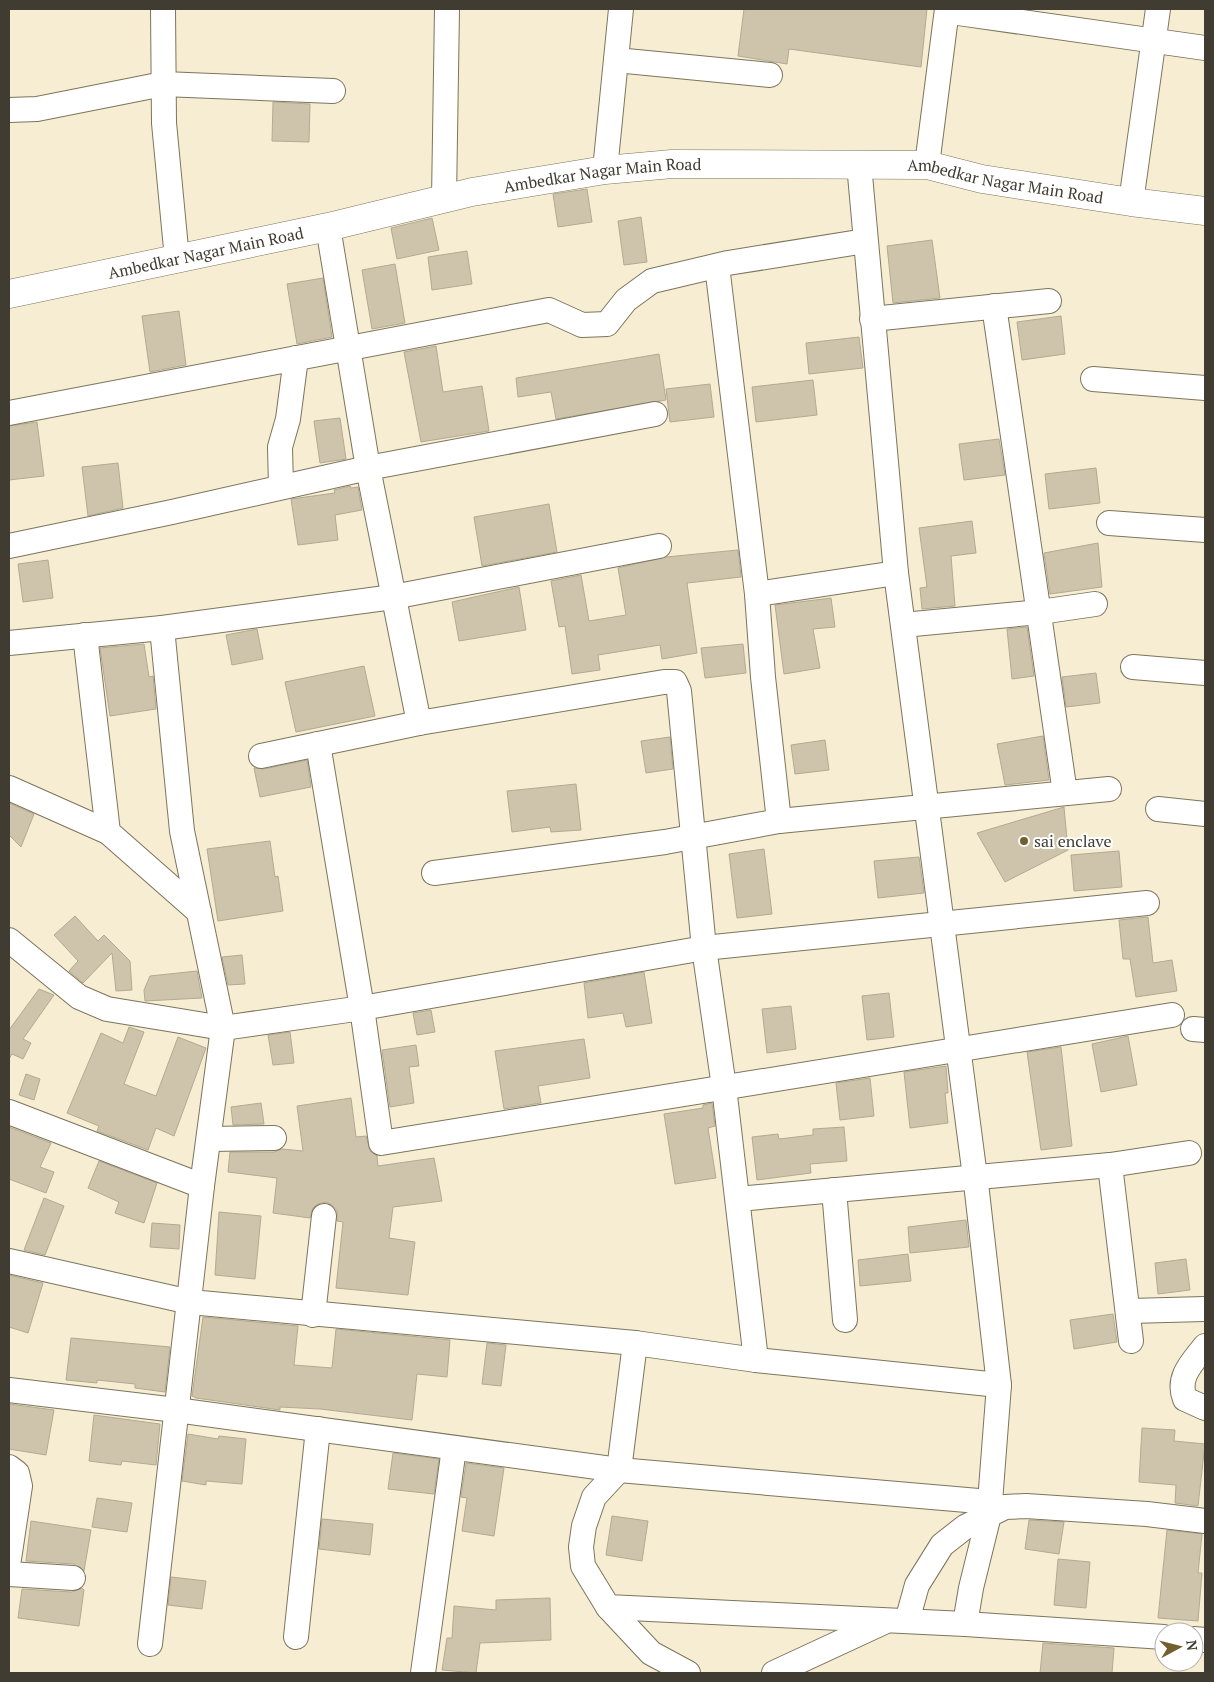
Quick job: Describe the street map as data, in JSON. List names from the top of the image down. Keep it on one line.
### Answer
{"streets":{"street":["Ambedkar Nagar Main Road"]},"places":["sai enclave"],"north":"right"}
